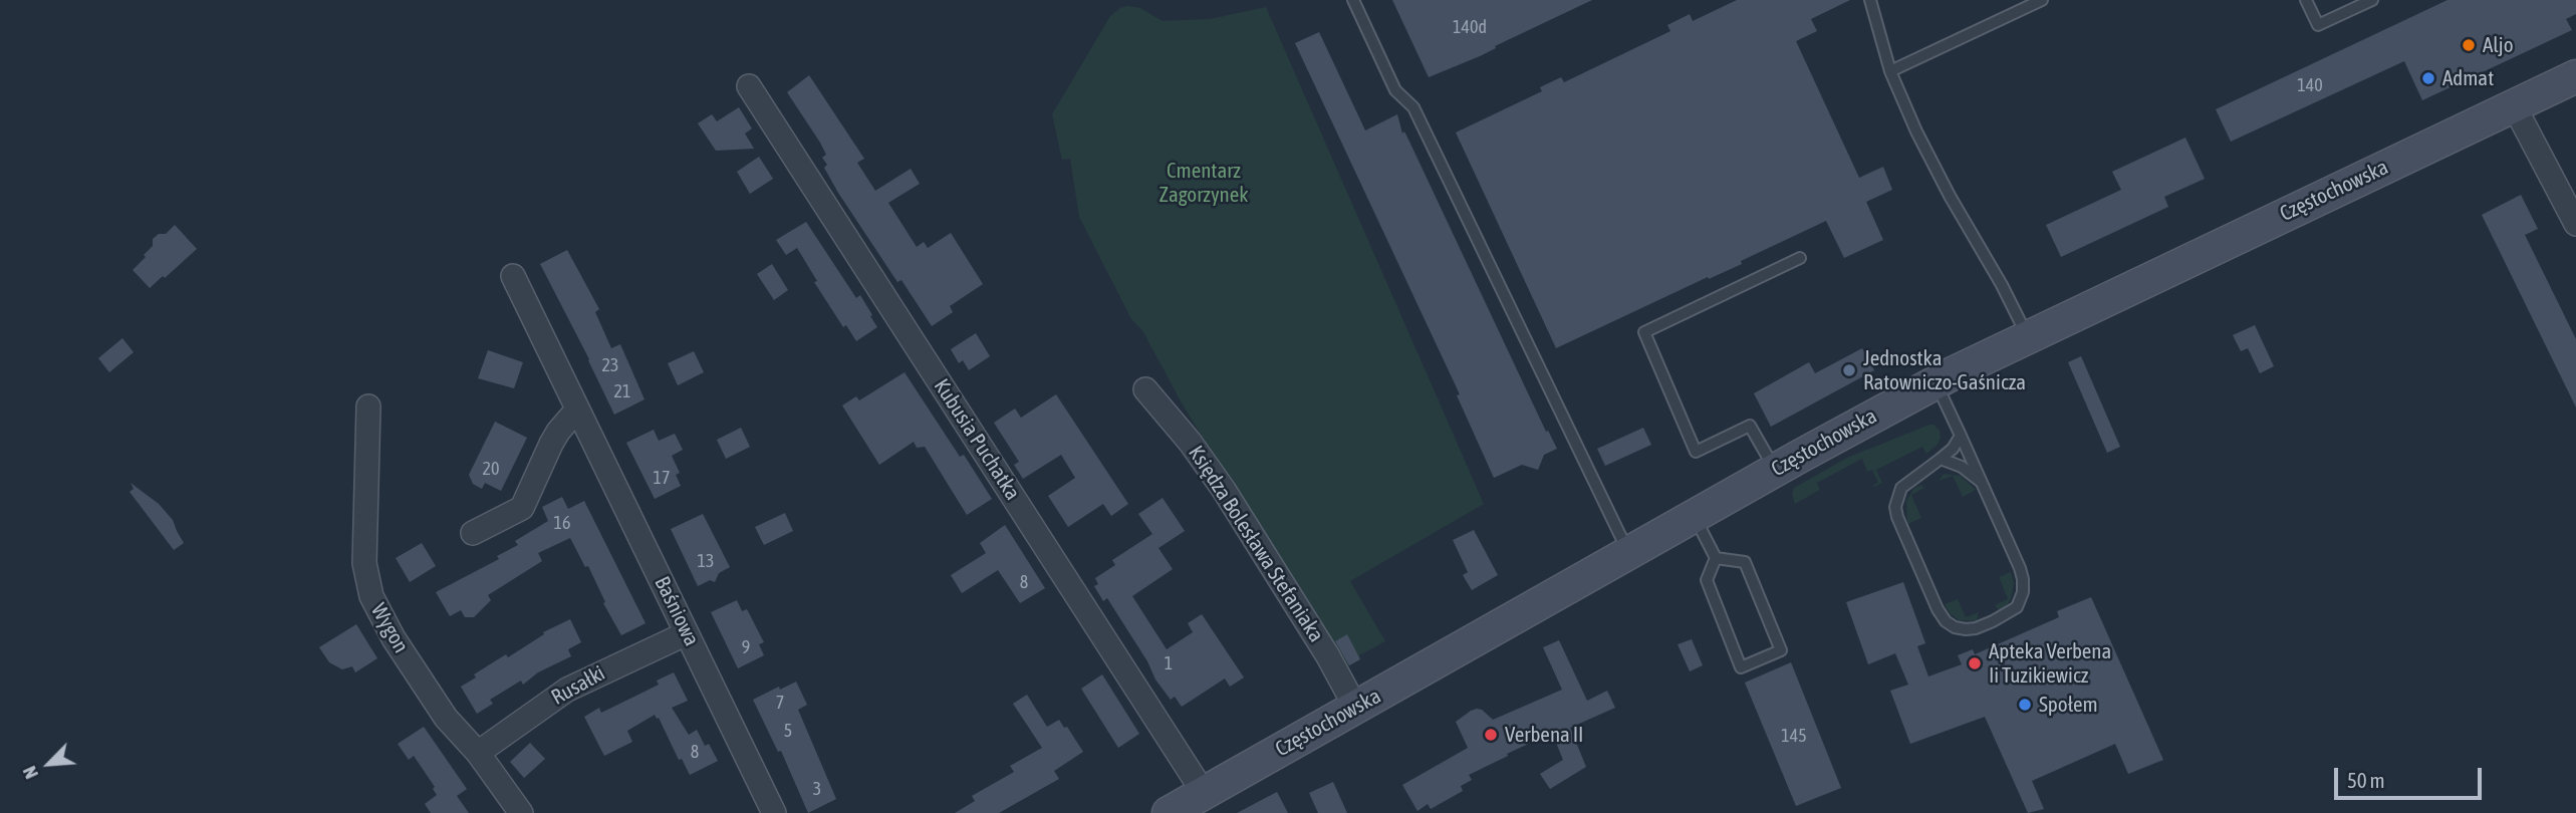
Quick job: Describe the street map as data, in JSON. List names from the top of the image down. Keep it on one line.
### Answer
{"streets":{"main road":["Częstochowska"],"street":["Kubusia Puchatka","Księdza Bolesława Stefaniaka","Baśniowa","Wygon","Rusałki"]},"crossings":[["Częstochowska","Kubusia Puchatka"],["Częstochowska","Księdza Bolesława Stefaniaka"],["Baśniowa","Rusałki"],["Wygon","Rusałki"]],"parks":["Cmentarz Zagorzynek"],"places":["Aljo","Admat","Jednostka Ratowniczo-Gaśnicza","Apteka Verbena Ii Tuzikiewicz","Społem","Verbena II"],"house_numbers":["140d","140","23","21","20","17","16","13","8","9","1","7","5","145","8","3"],"scale_bar":"50 m","north":"bottom left"}
